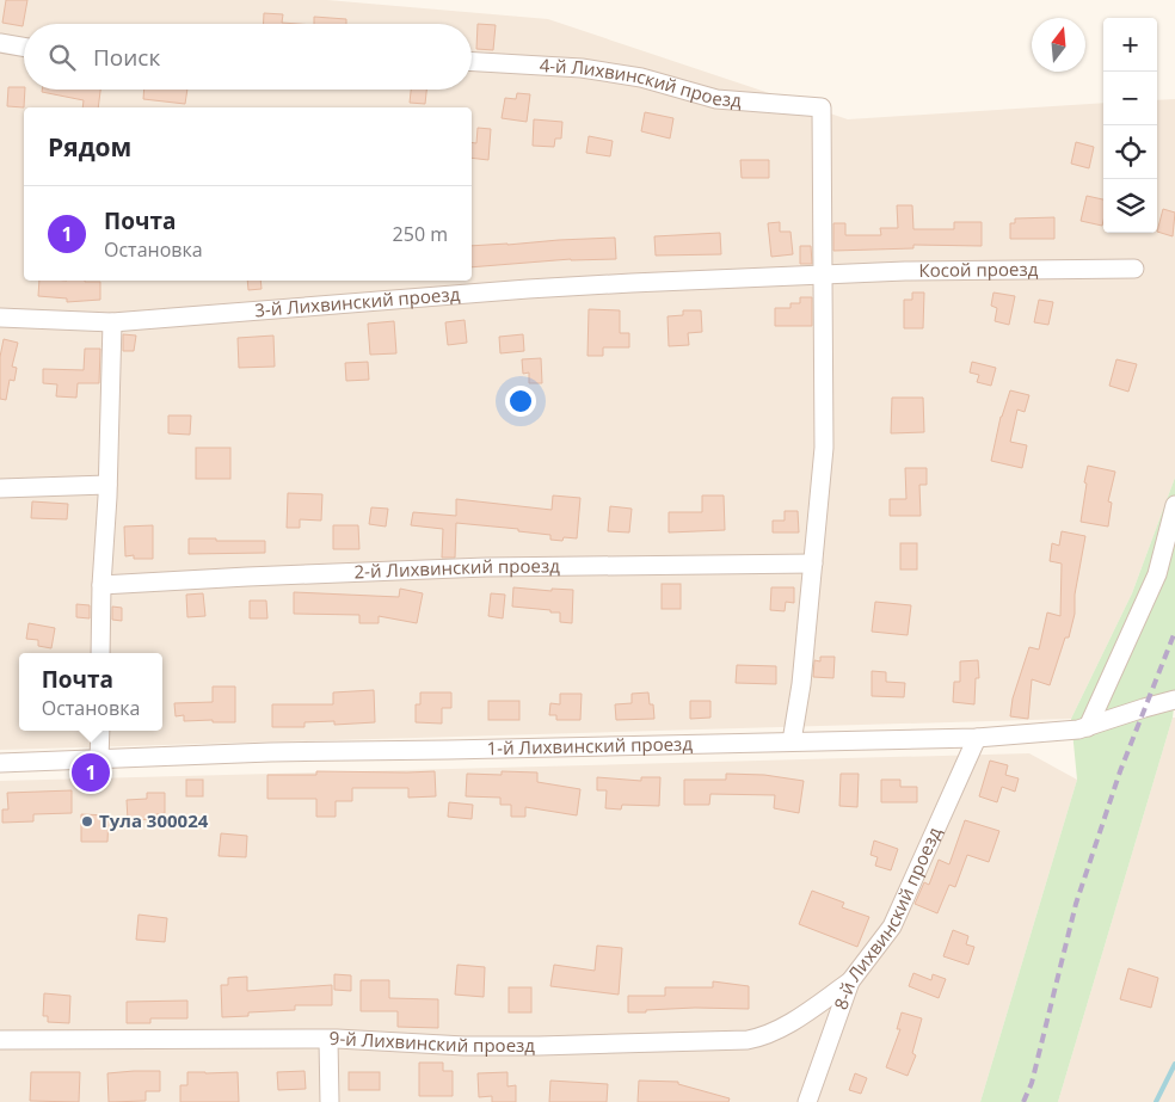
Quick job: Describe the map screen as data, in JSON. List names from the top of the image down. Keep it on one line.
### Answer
{"streets":{"street":["4-й Лихвинский проезд","Косой проезд","3-й Лихвинский проезд","2-й Лихвинский проезд","1-й Лихвинский проезд","8-й Лихвинский проезд","9-й Лихвинский проезд"]},"crossings":[["4-й Лихвинский проезд","Косой проезд"],["4-й Лихвинский проезд","3-й Лихвинский проезд"],["Косой проезд","3-й Лихвинский проезд"],["1-й Лихвинский проезд","8-й Лихвинский проезд"],["8-й Лихвинский проезд","9-й Лихвинский проезд"]],"places":["Тула 300024"],"north":"top","page":{"map_buttons":["+","−"],"search":"Поиск","heading":"Рядом","list":[{"mark":"1","name":"Почта","note":"Остановка","value":"250 m"}],"popup":["Почта","Остановка"],"pins":"1"}}
